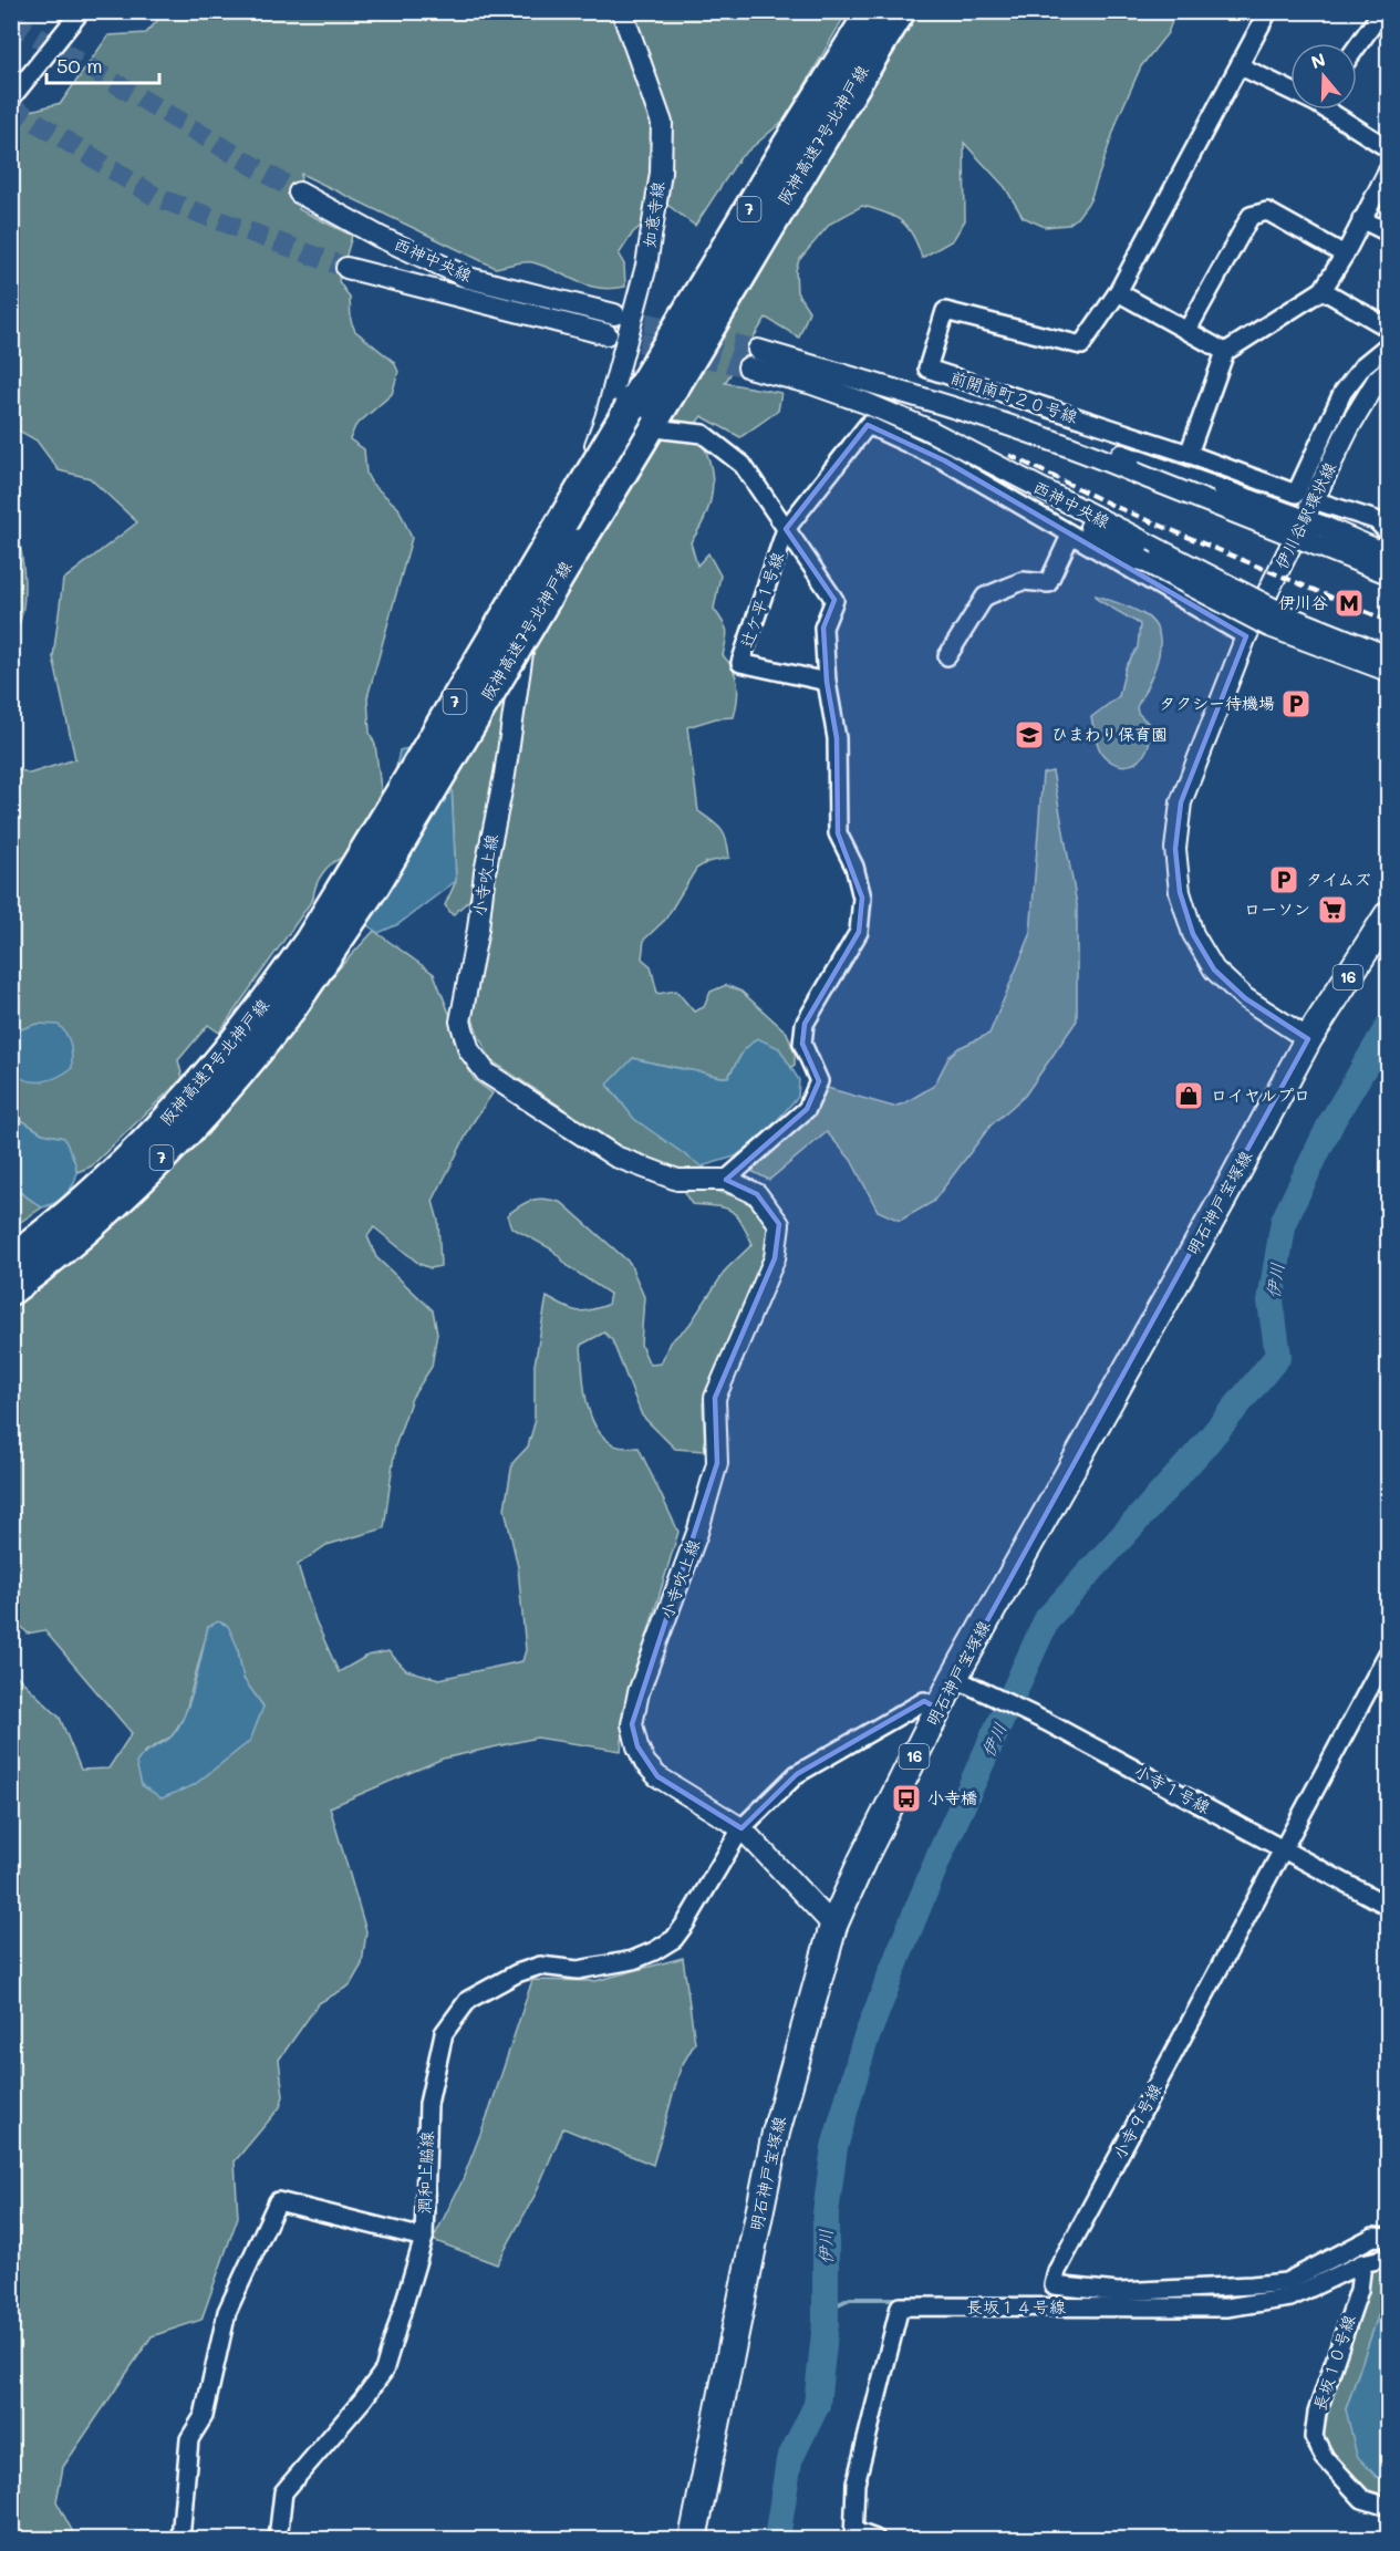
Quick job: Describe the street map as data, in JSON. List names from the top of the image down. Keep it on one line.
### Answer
{"streets":{"highway":["阪神高速7号北神戸線","7"],"main road":["16","明石神戸宝塚線"],"street":["如意寺線","西神中央線","前開南町２０号線","伊川谷駅環状線","辻ケ平１号線","小寺吹上線","小寺１号線","小寺９号線","潤和上脇線","長坂１４号線","長坂１０号線"]},"crossings":[["阪神高速7号北神戸線","如意寺線"],["阪神高速7号北神戸線","小寺吹上線"],["如意寺線","小寺吹上線"],["伊川谷駅環状線","明石神戸宝塚線"],["小寺吹上線","明石神戸宝塚線"],["小寺吹上線","潤和上脇線"],["明石神戸宝塚線","小寺１号線"],["明石神戸宝塚線","潤和上脇線"],["小寺１号線","小寺９号線"],["小寺９号線","長坂１４号線"],["長坂１４号線","長坂１０号線"]],"water":["伊川"],"places":{"metro station":["伊川谷"],"parking":["タクシー待機場","タイムズ"],"school or university":["ひまわり保育園"],"supermarket":["ローソン"],"shop":["ロイヤルプロ"],"bus stop":["小寺橋"]},"scale_bar":"50 m","north":"top"}
